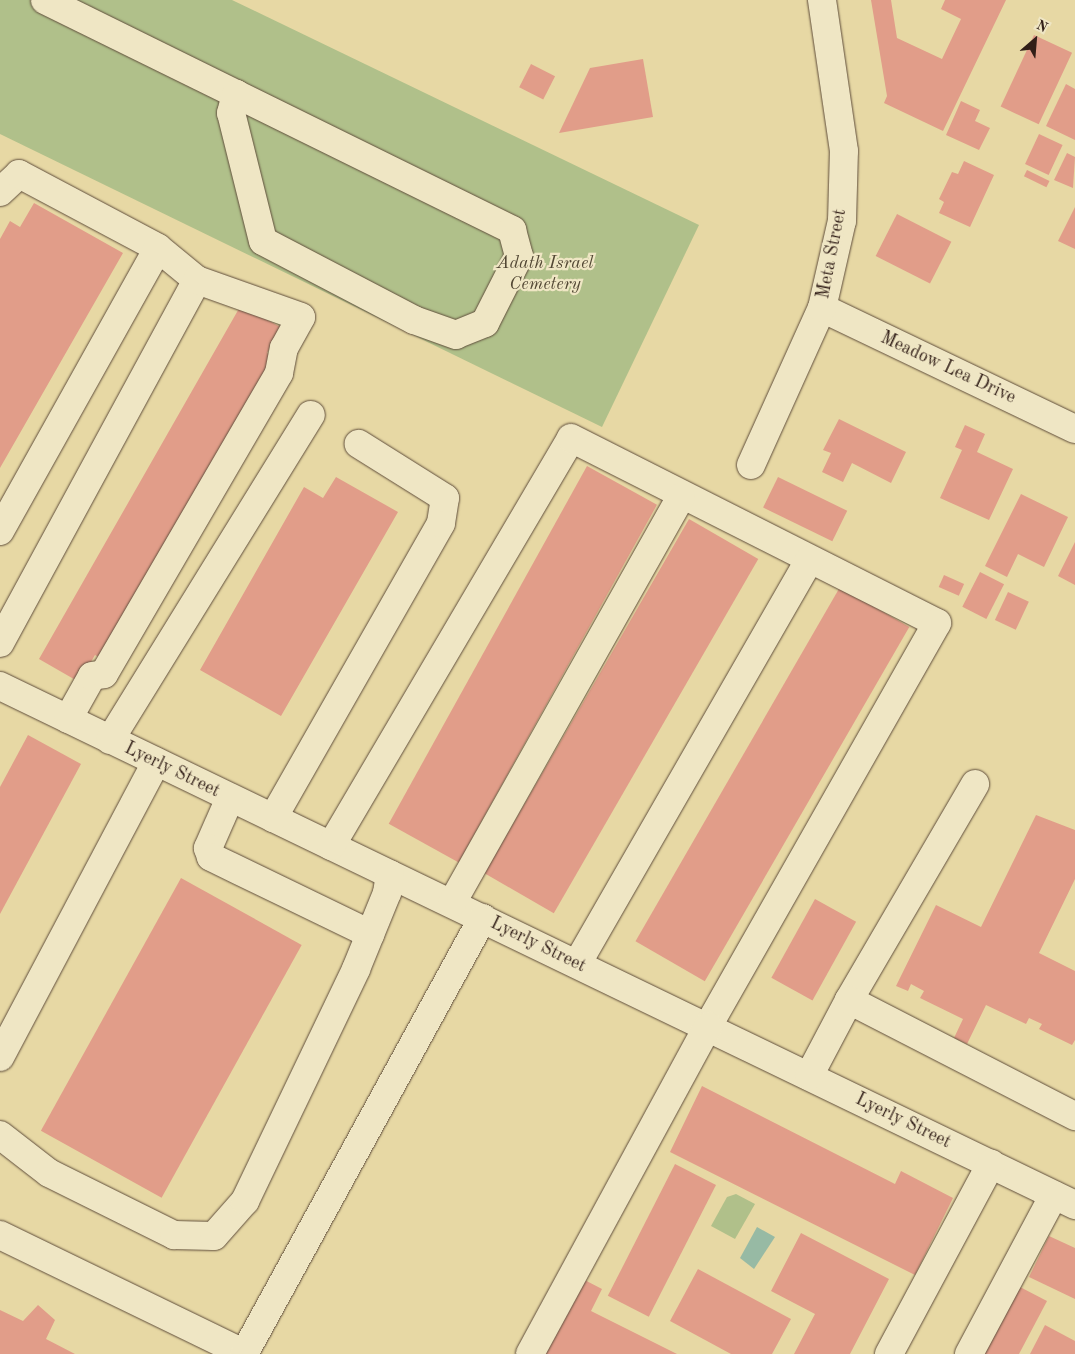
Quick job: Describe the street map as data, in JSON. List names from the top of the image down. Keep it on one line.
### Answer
{"streets":{"street":["Meta Street","Meadow Lea Drive","Lyerly Street"]},"crossings":[["Meta Street","Meadow Lea Drive"]],"parks":["Adath Israel Cemetery"],"north":"top right"}
